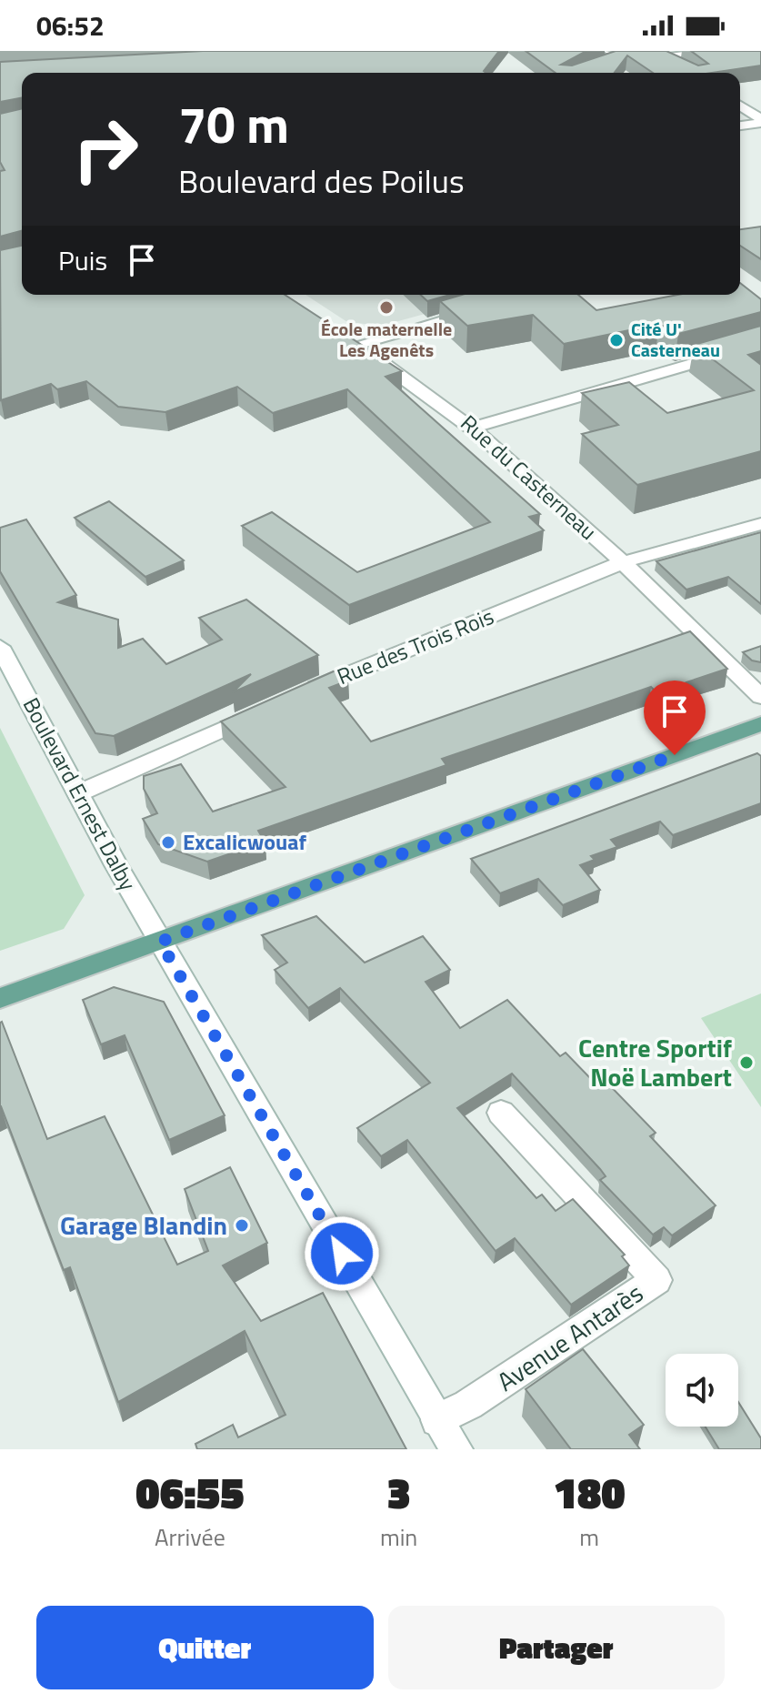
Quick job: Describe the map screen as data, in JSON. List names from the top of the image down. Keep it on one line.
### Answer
{"streets":{"street":["Rue du Casterneau","Rue des Trois Rois","Boulevard Ernest Dalby","Avenue Antarès"]},"crossings":[["Rue du Casterneau","Rue des Trois Rois"],["Boulevard Ernest Dalby","Avenue Antarès"]],"places":["École maternelle Les Agenêts","Cité U' Casterneau","Excalicwouaf","Centre Sportif Noë Lambert","Garage Blandin"],"page":{"status":"06:52","turn":["70 m","Boulevard des Poilus"],"then":"Puis","eta":["06:55","Arrivée","3","min","180","m"],"buttons":["Quitter","Partager"]}}
